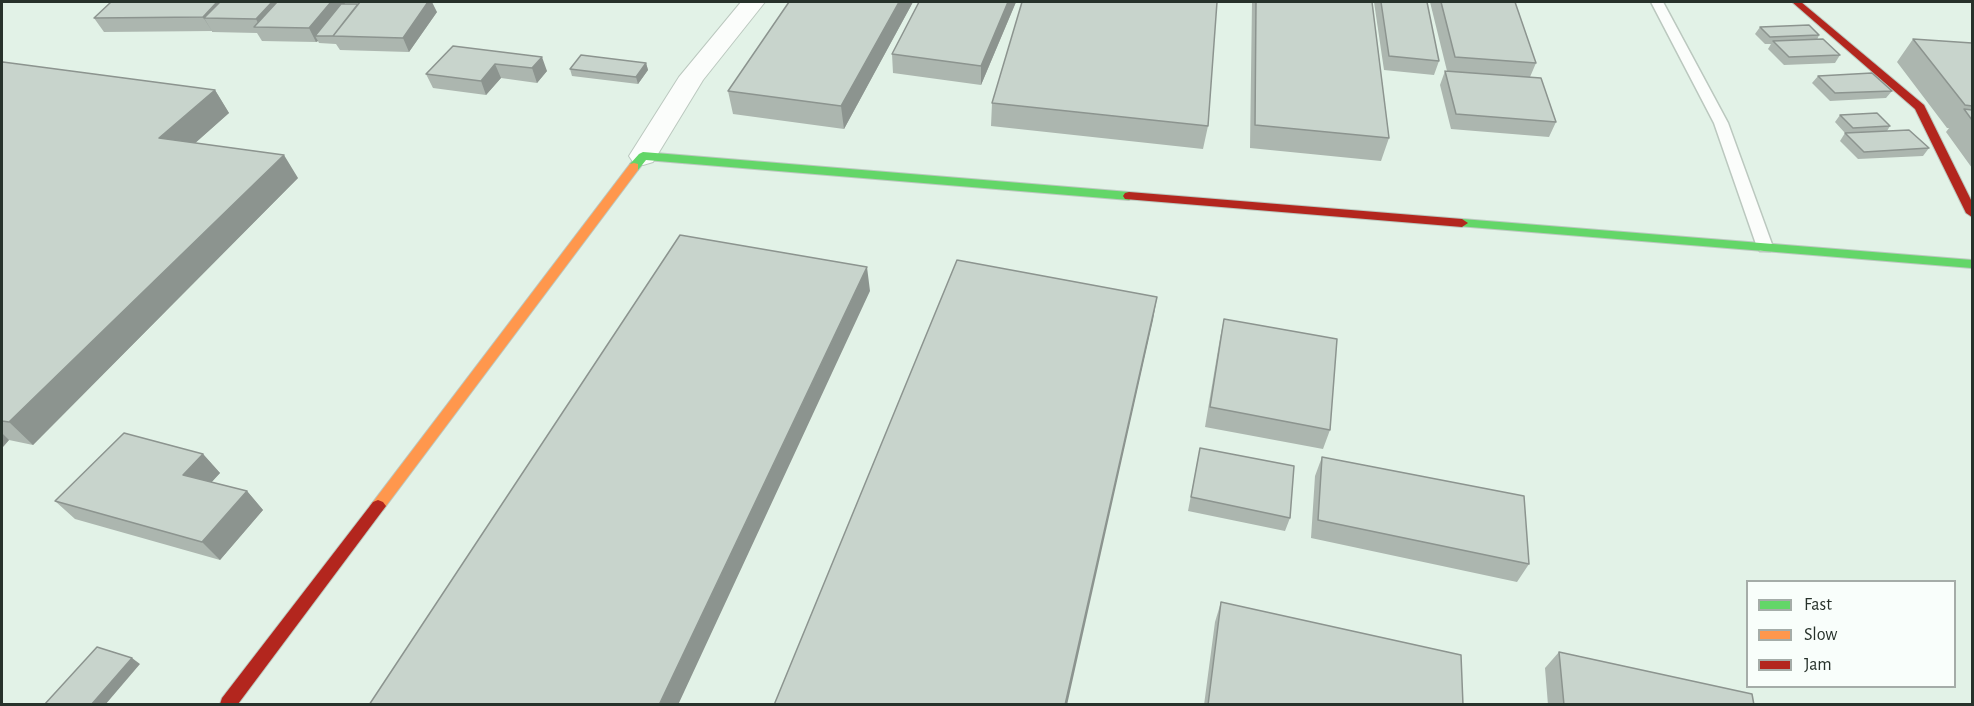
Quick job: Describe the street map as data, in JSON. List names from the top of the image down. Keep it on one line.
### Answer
{"legend":["Fast","Slow","Jam"]}
